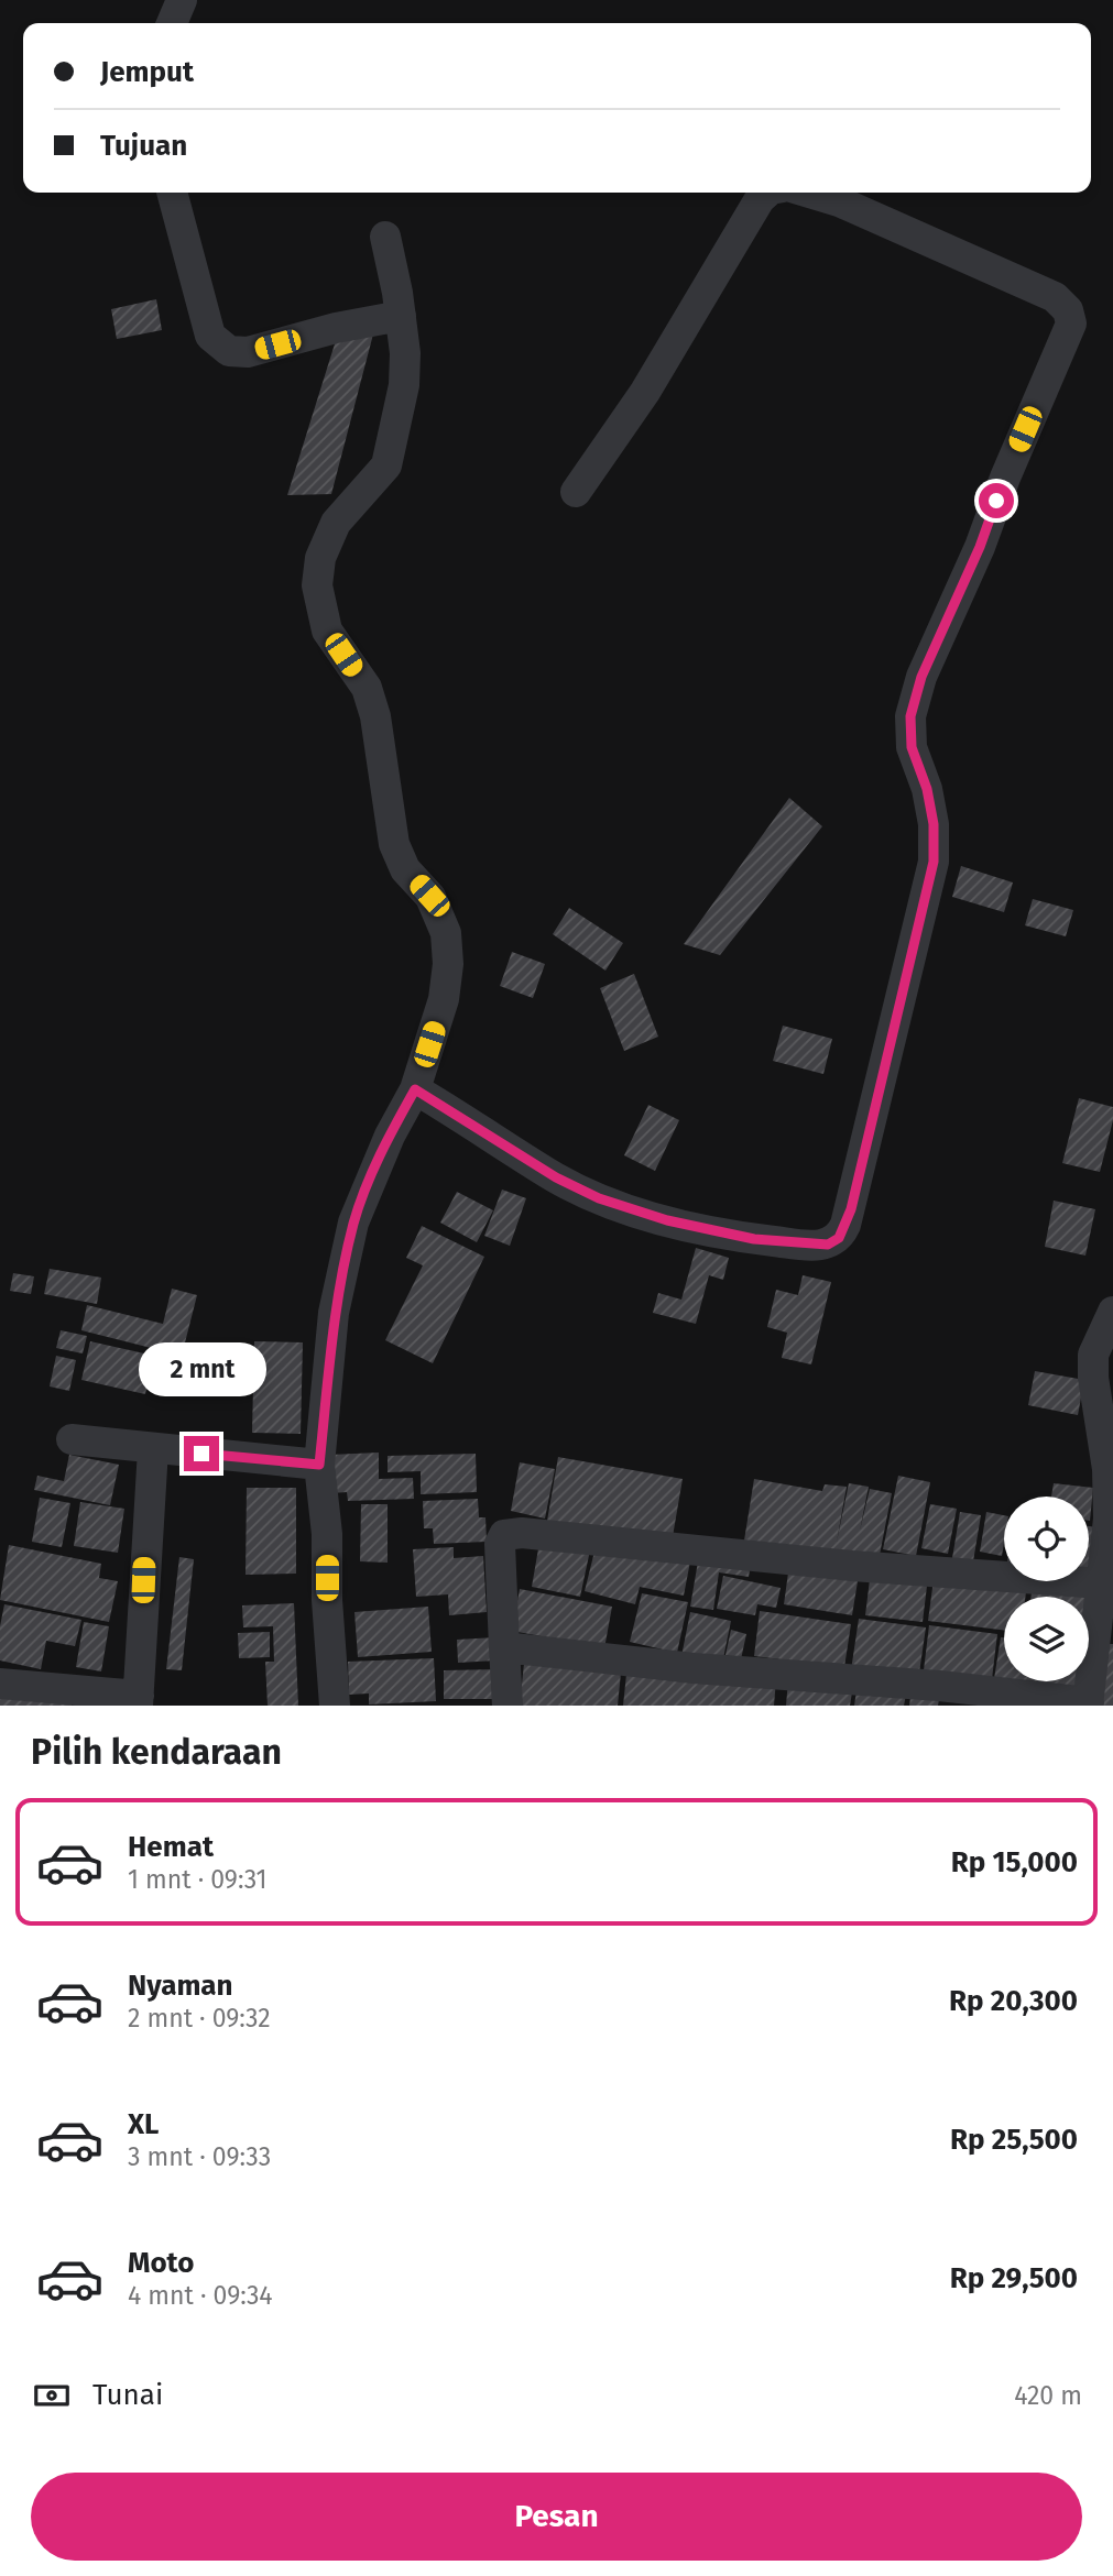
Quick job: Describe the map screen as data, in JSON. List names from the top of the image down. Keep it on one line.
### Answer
{"page":{"banner":["Jemput","Tujuan"],"bubble":"2 mnt","heading":"Pilih kendaraan","list":[{"name":"Hemat","note":"1 mnt · 09:31","value":"Rp 15,000"},{"name":"Nyaman","note":"2 mnt · 09:32","value":"Rp 20,300"},{"name":"XL","note":"3 mnt · 09:33","value":"Rp 25,500"},{"name":"Moto","note":"4 mnt · 09:34","value":"Rp 29,500"}],"pay":["Tunai","420 m"],"buttons":"Pesan"}}
